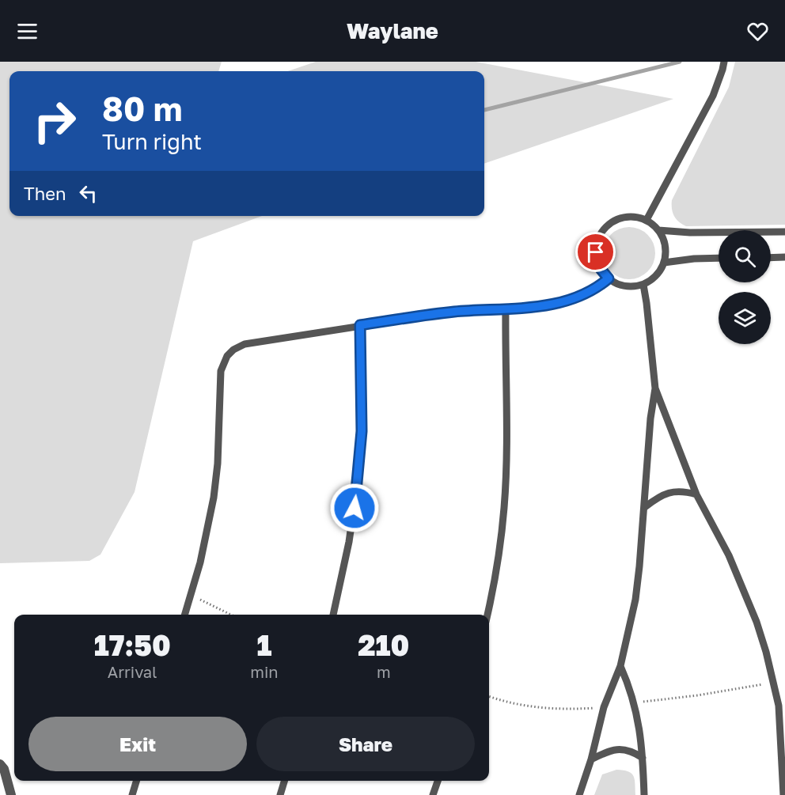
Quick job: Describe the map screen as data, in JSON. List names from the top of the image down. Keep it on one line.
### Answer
{"page":{"header":"Waylane","turn":["80 m","Turn right"],"then":"Then","eta":["17:50","Arrival","1","min","210","m"],"buttons":["Exit","Share"]}}
